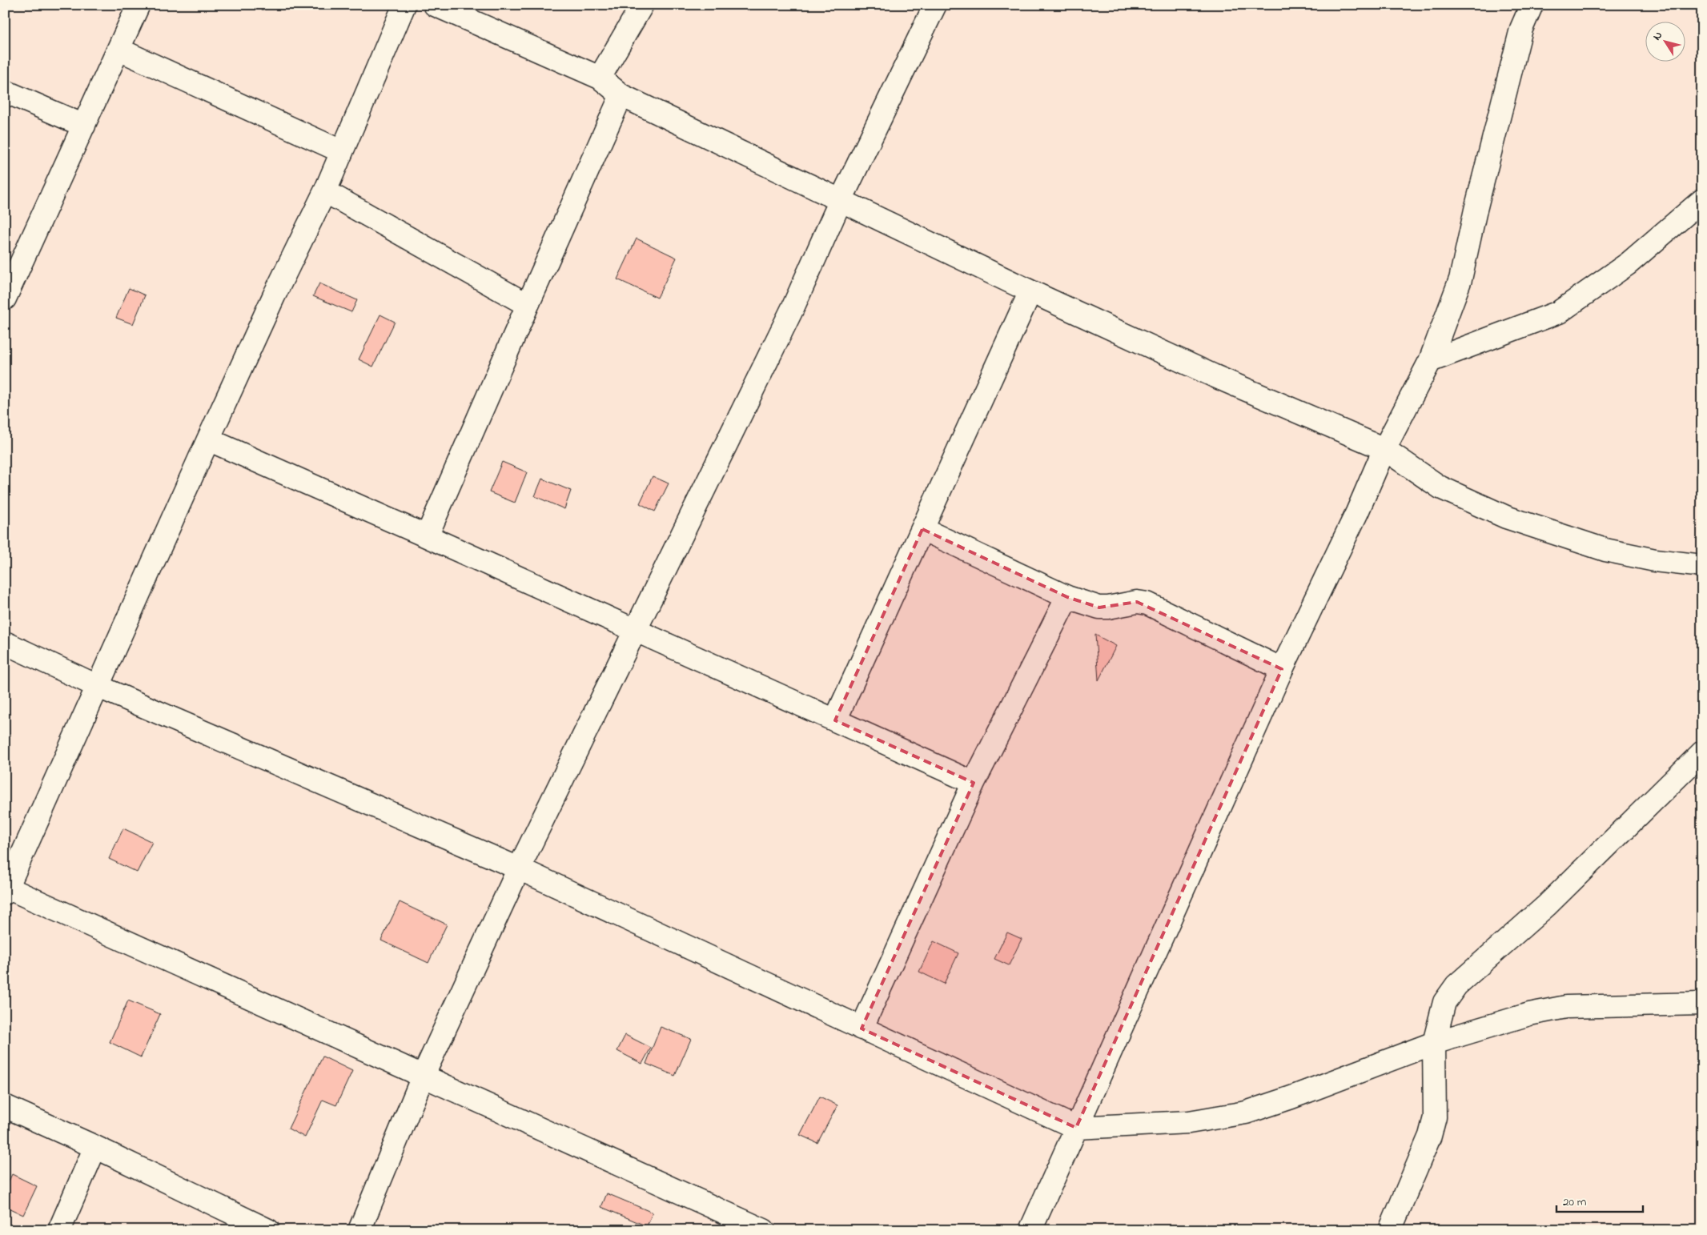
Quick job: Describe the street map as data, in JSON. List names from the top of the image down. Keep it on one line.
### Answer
{"scale_bar":"20 m","north":"top left"}
